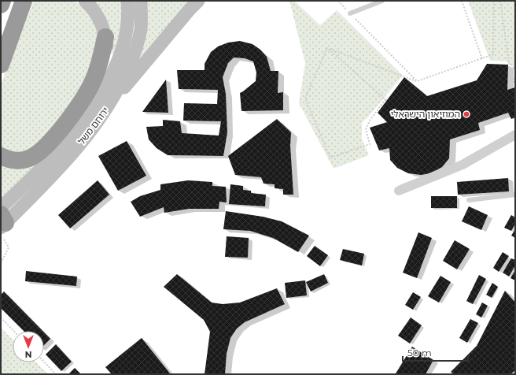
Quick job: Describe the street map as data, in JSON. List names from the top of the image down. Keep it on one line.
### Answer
{"streets":{"street":["ירוחם משל"]},"places":["המוזיאון הישראלי"],"scale_bar":"50 m","north":"bottom"}
